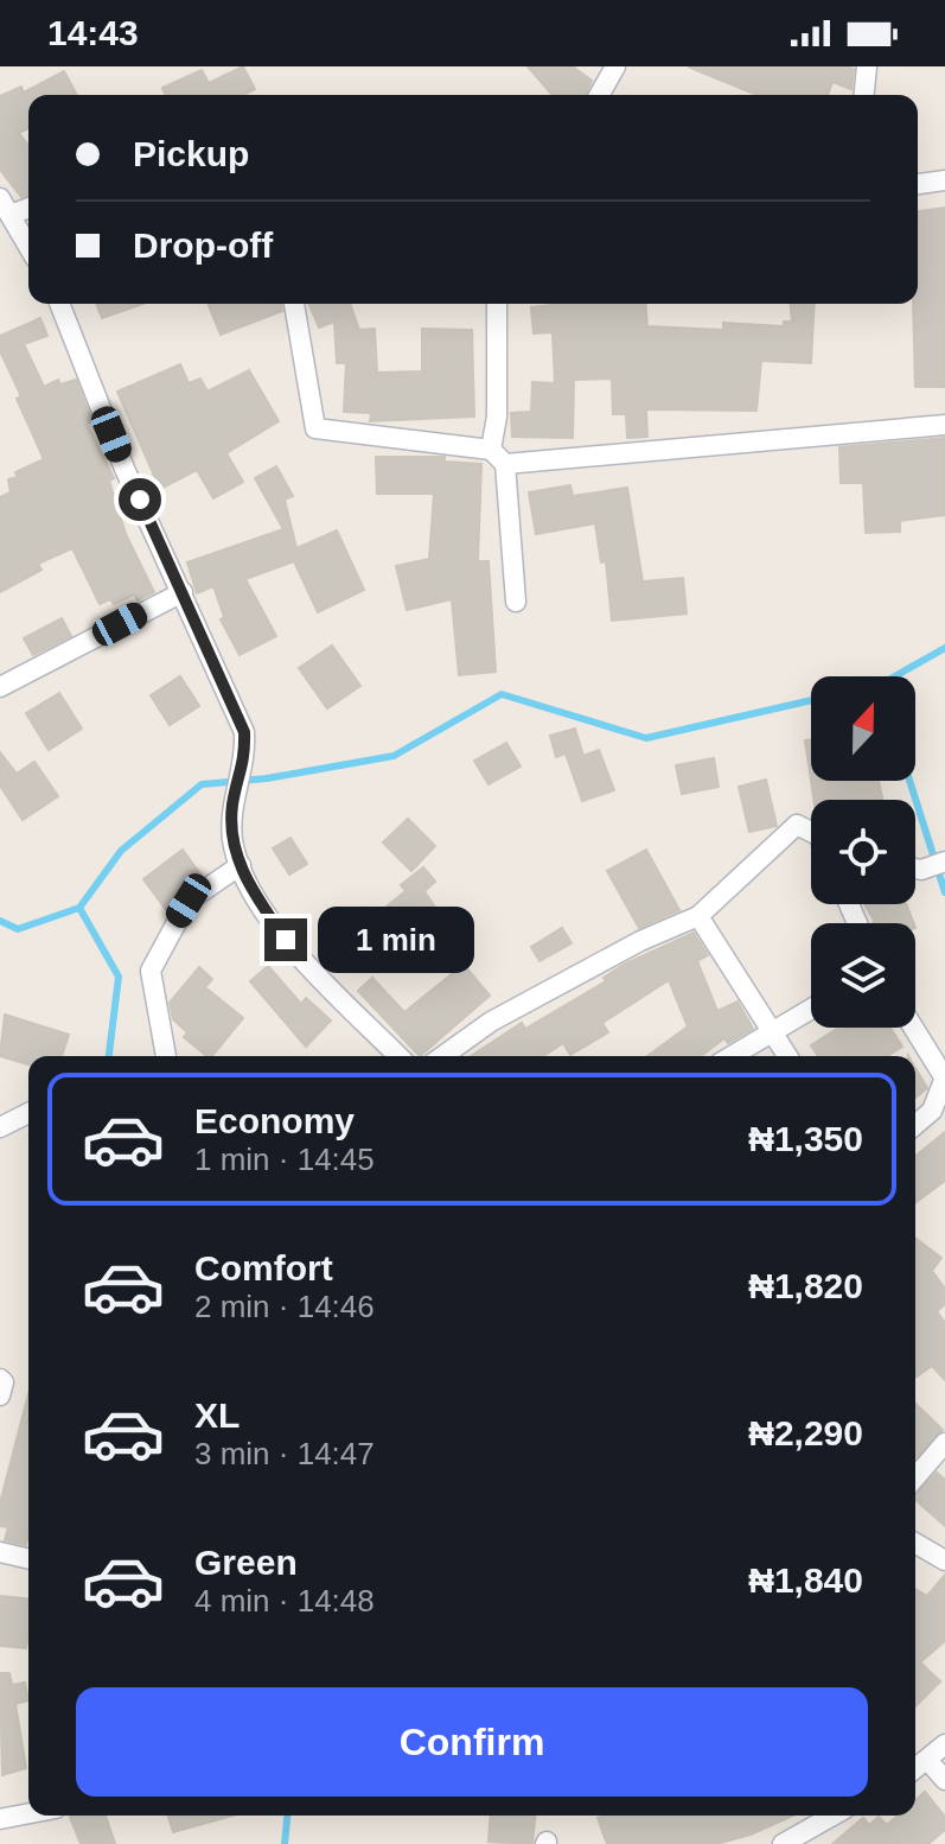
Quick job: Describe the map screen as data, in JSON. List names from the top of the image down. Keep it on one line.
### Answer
{"north":"top","page":{"status":"14:43","banner":["Pickup","Drop-off"],"bubble":"1 min","list":[{"name":"Economy","note":"1 min · 14:45","value":"₦1,350"},{"name":"Comfort","note":"2 min · 14:46","value":"₦1,820"},{"name":"XL","note":"3 min · 14:47","value":"₦2,290"},{"name":"Green","note":"4 min · 14:48","value":"₦1,840"}],"buttons":"Confirm"}}
